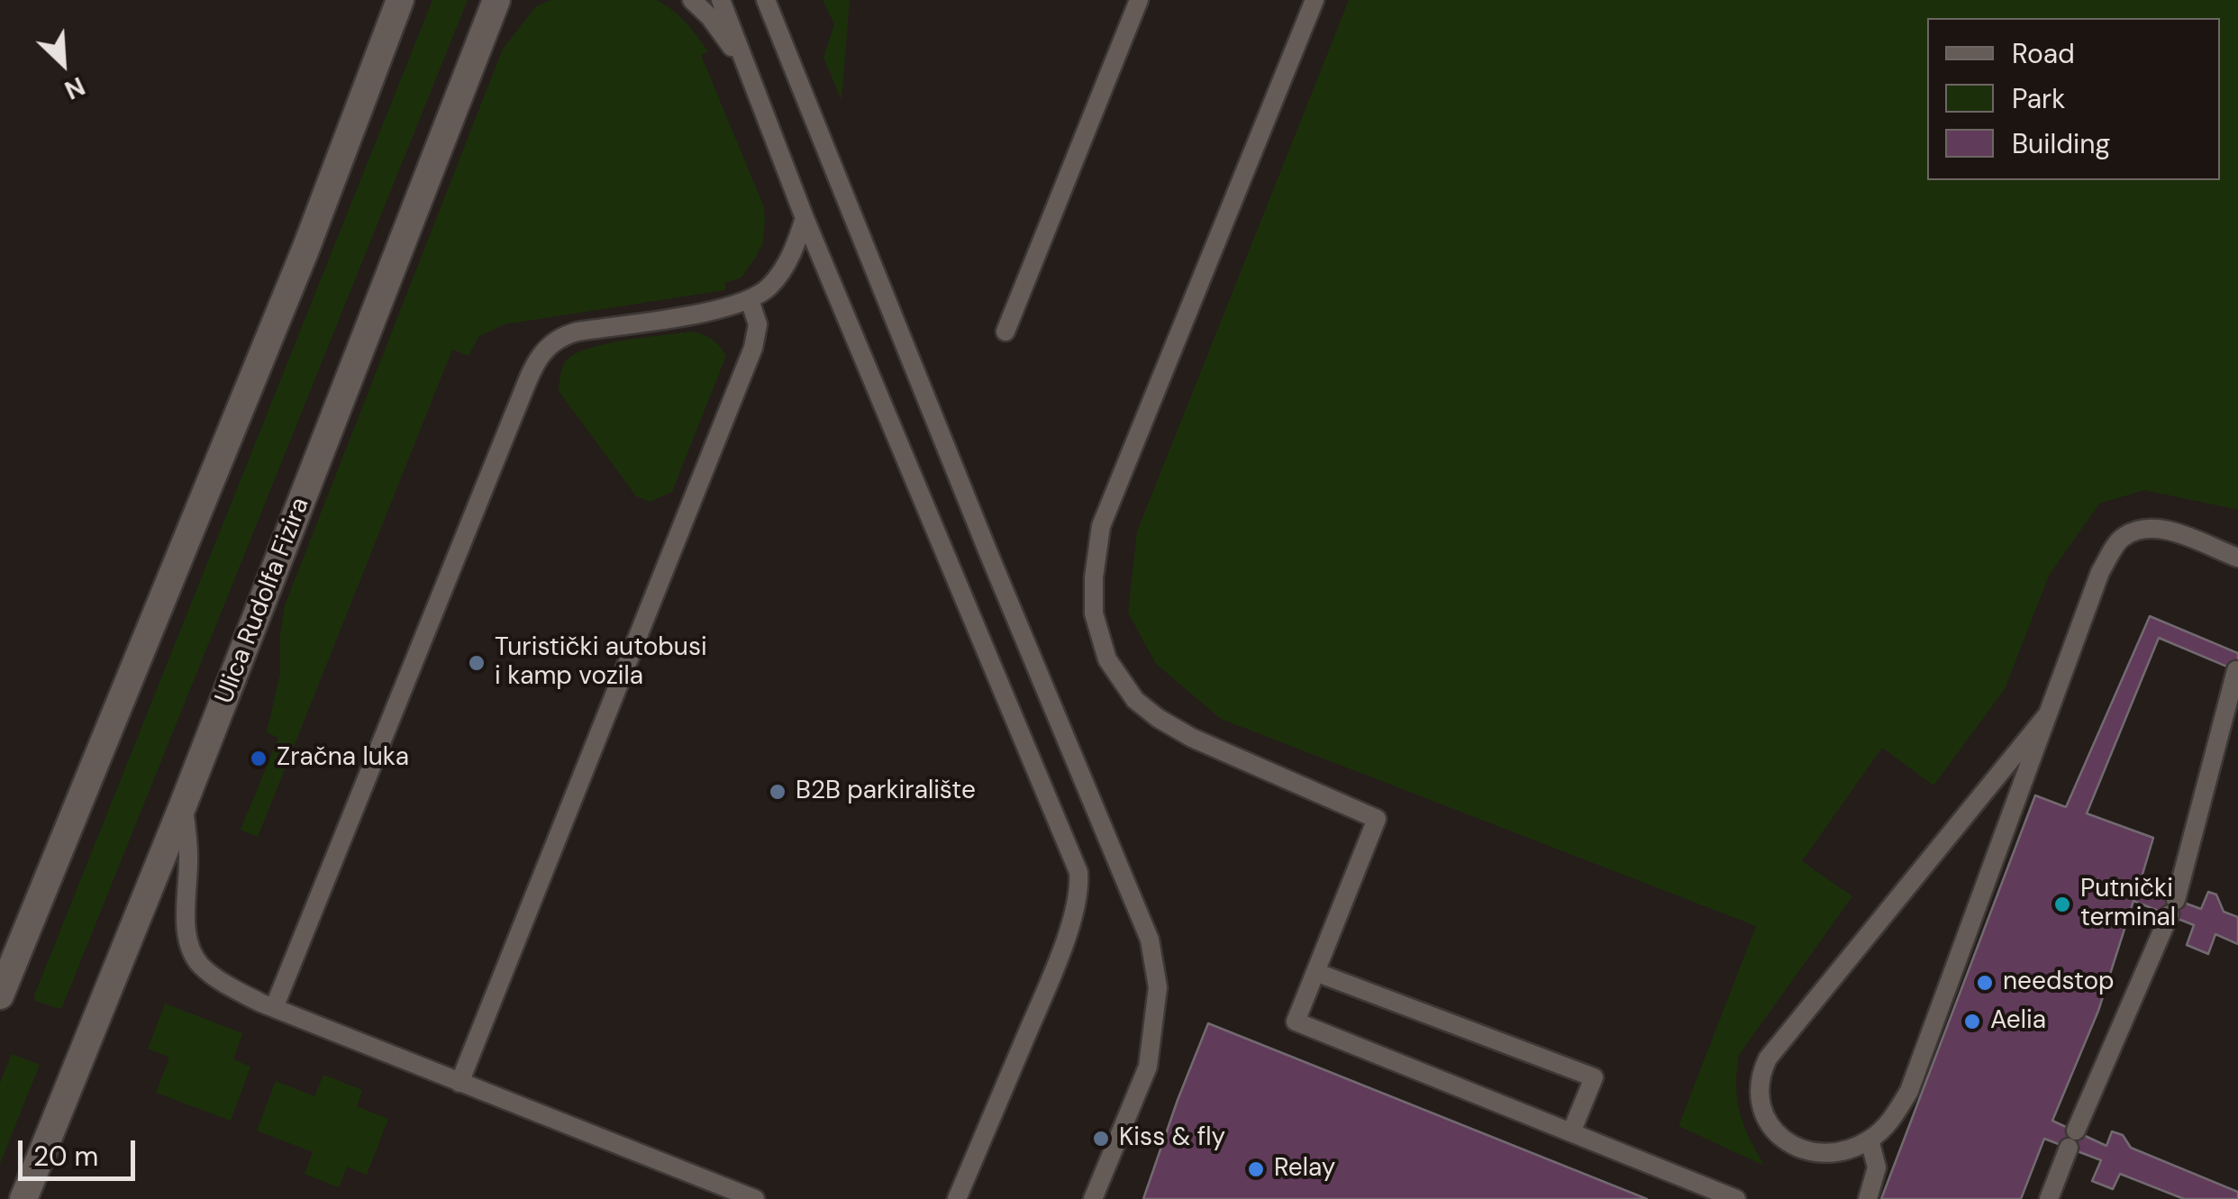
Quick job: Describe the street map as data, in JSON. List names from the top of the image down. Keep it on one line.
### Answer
{"streets":{"street":["Ulica Rudolfa Fizira"]},"places":["Turistički autobusi i kamp vozila","Zračna luka","B2B parkiralište","Putnički terminal","needstop","Aelia","Kiss & fly","Relay"],"legend":["Road","Park","Building"],"scale_bar":"20 m","north":"bottom right"}
